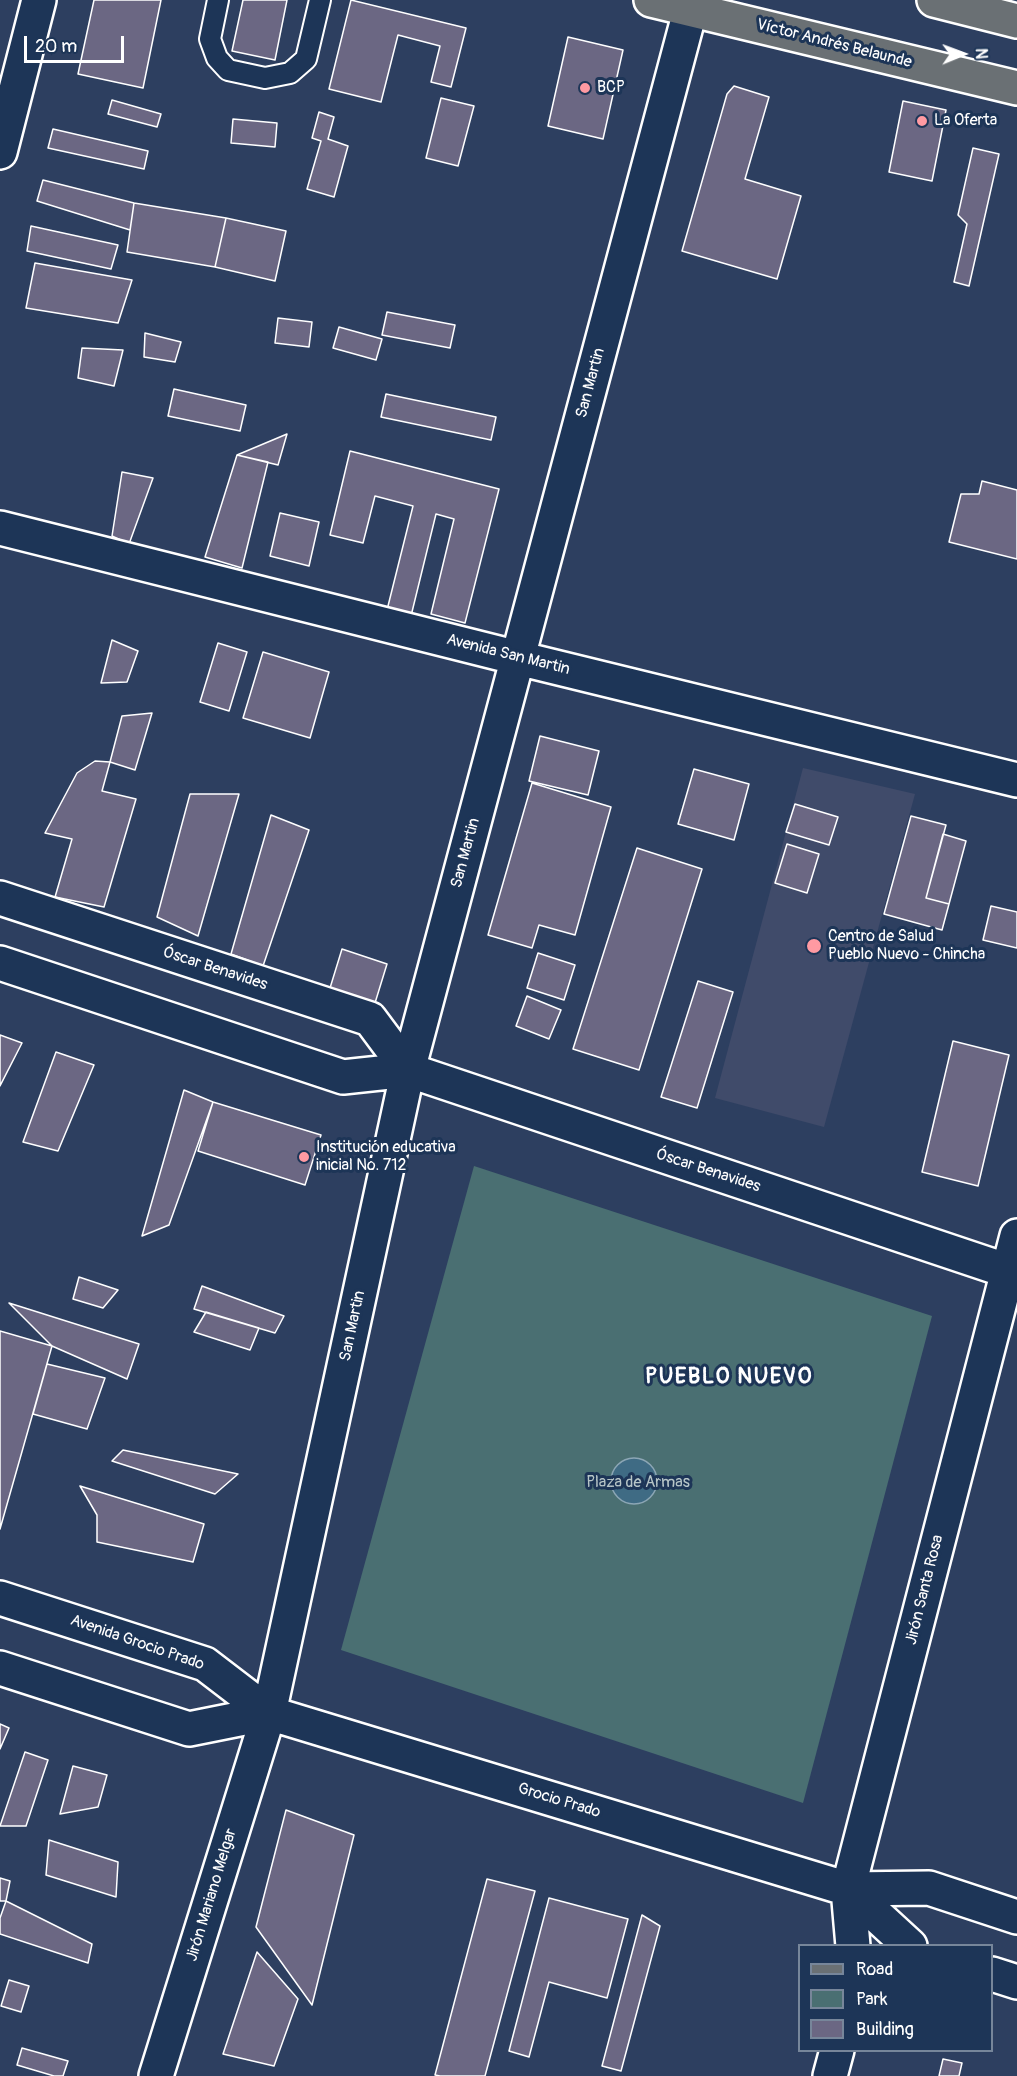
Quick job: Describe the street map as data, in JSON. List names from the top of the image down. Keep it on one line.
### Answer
{"streets":{"main road":["Víctor Andrés Belaunde"],"street":["San Martin","Avenida San Martin","Óscar Benavides","Jirón Santa Rosa","Avenida Grocio Prado","Grocio Prado","Jirón Mariano Melgar"]},"crossings":[["Víctor Andrés Belaunde","San Martin"],["San Martin","Avenida San Martin"],["San Martin","Óscar Benavides"],["San Martin","Avenida Grocio Prado"],["San Martin","Grocio Prado"],["San Martin","Jirón Mariano Melgar"],["Óscar Benavides","Jirón Santa Rosa"],["Jirón Santa Rosa","Grocio Prado"],["Avenida Grocio Prado","Grocio Prado"],["Avenida Grocio Prado","Jirón Mariano Melgar"],["Grocio Prado","Jirón Mariano Melgar"]],"districts":["PUEBLO NUEVO"],"parks":["Plaza de Armas"],"places":["BCP","La Oferta","Centro de Salud Pueblo Nuevo - Chincha","Institución educativa inicial No. 712"],"legend":["Road","Park","Building"],"scale_bar":"20 m","north":"right"}
